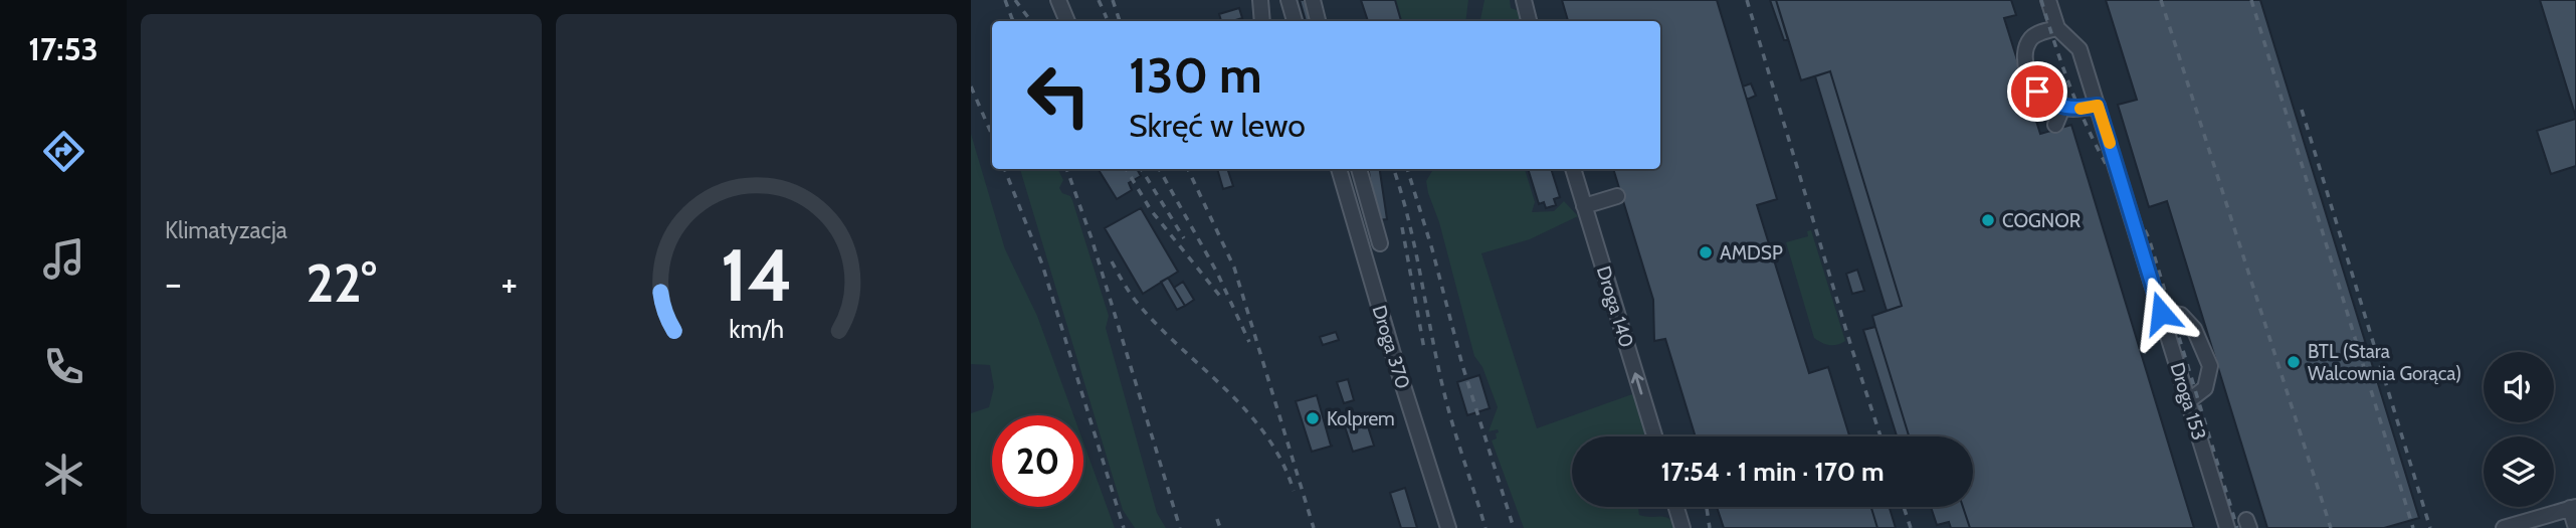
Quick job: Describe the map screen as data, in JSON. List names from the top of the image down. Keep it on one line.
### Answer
{"streets":{"lane":["Droga 140","Droga 370","Droga 153"]},"one_way":["Droga 140"],"places":["COGNOR","AMDSP","BTL (Stara Walcownia Gorąca)","Kolprem"],"page":{"tabs":"17:53","tile":"Klimatyzacja","turn":["130 m","Skręć w lewo"],"heat":["−","22°","+"],"limit":"20","trip":"17:54 · 1 min · 170 m","gauge":["14","km/h"]}}
